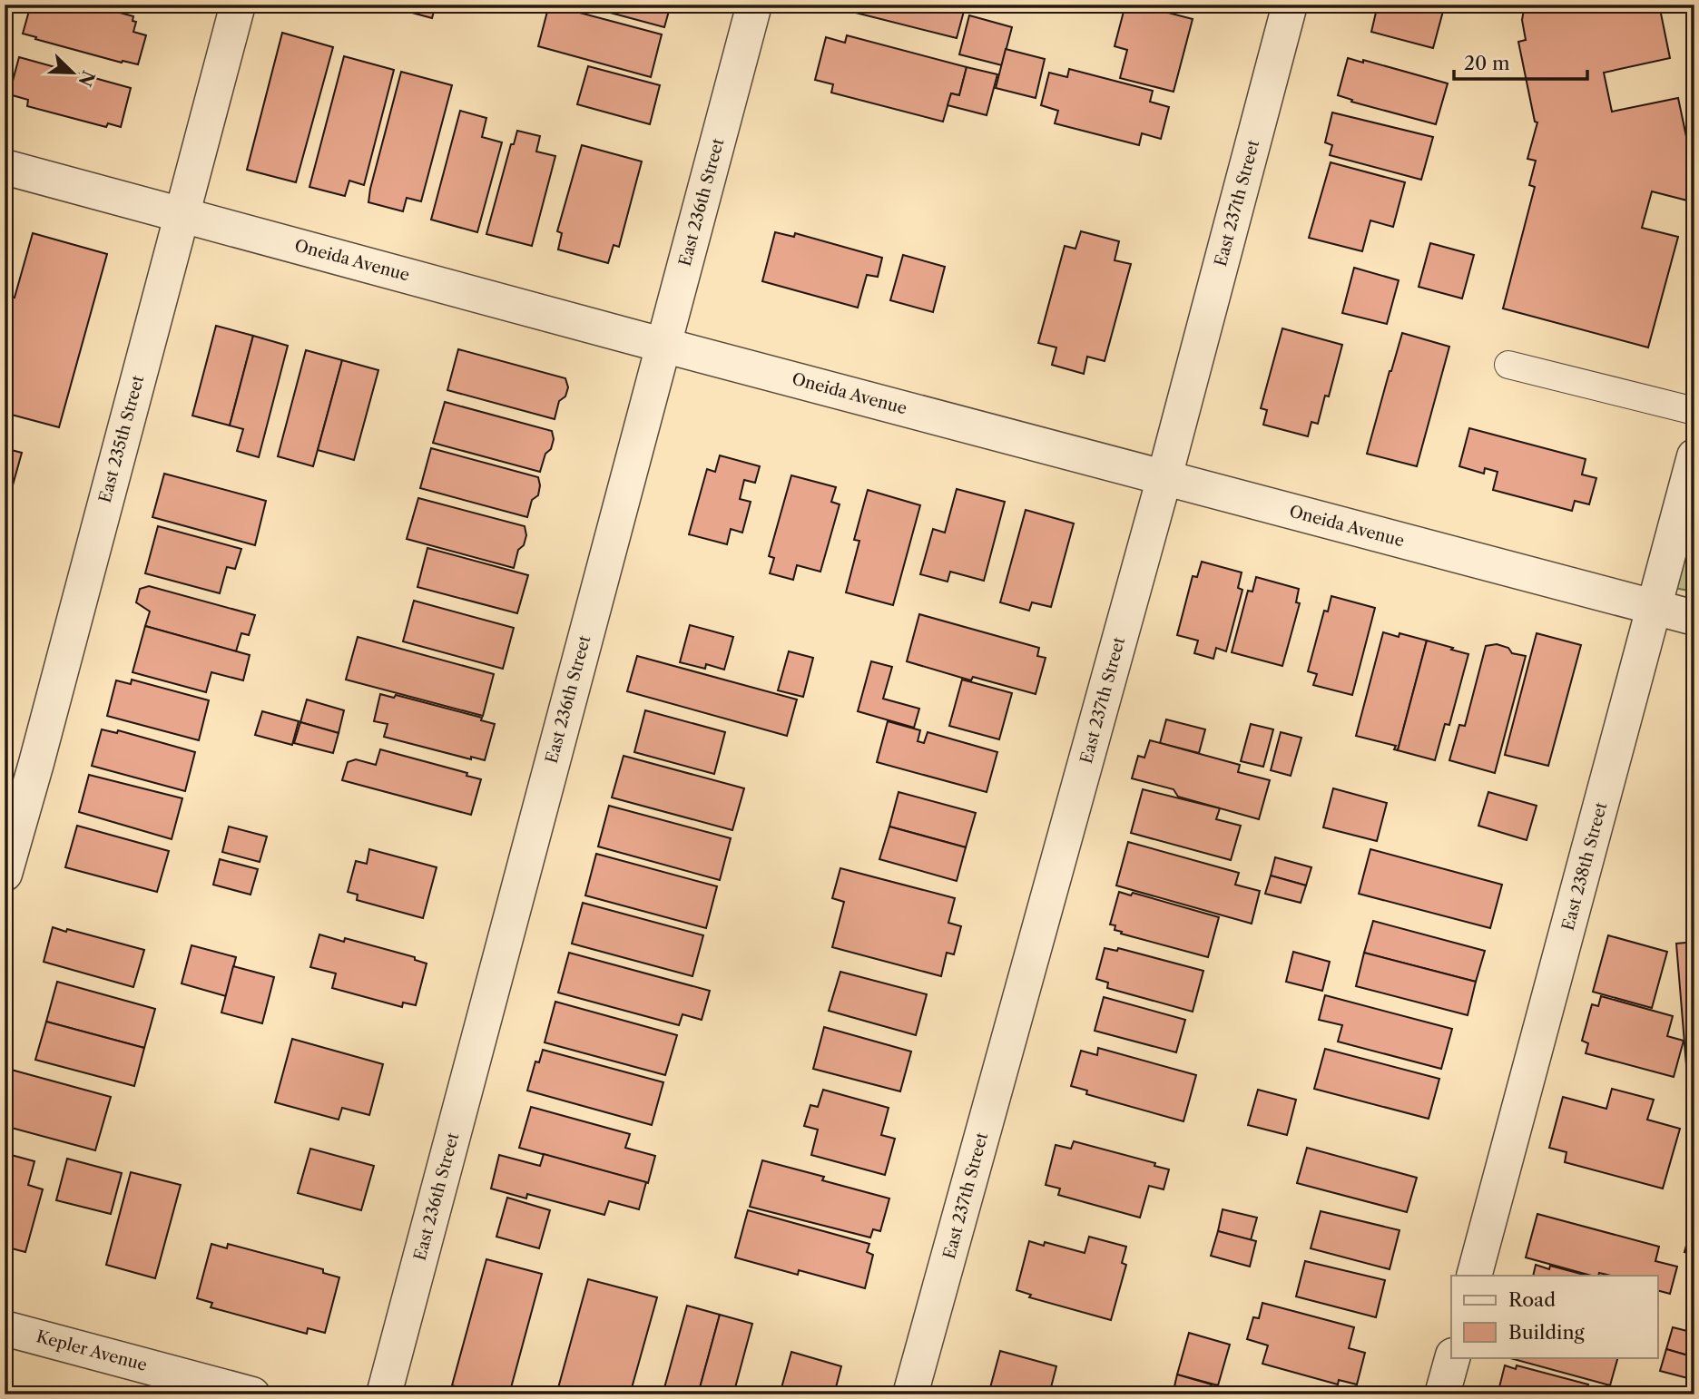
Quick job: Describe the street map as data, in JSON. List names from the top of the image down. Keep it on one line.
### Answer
{"streets":{"street":["East 236th Street","East 237th Street","Oneida Avenue","East 235th Street","East 238th Street","Kepler Avenue"]},"crossings":[["East 236th Street","Oneida Avenue"],["East 237th Street","Oneida Avenue"],["Oneida Avenue","East 235th Street"],["Oneida Avenue","East 238th Street"]],"legend":["Road","Building"],"scale_bar":"20 m","north":"bottom right"}
